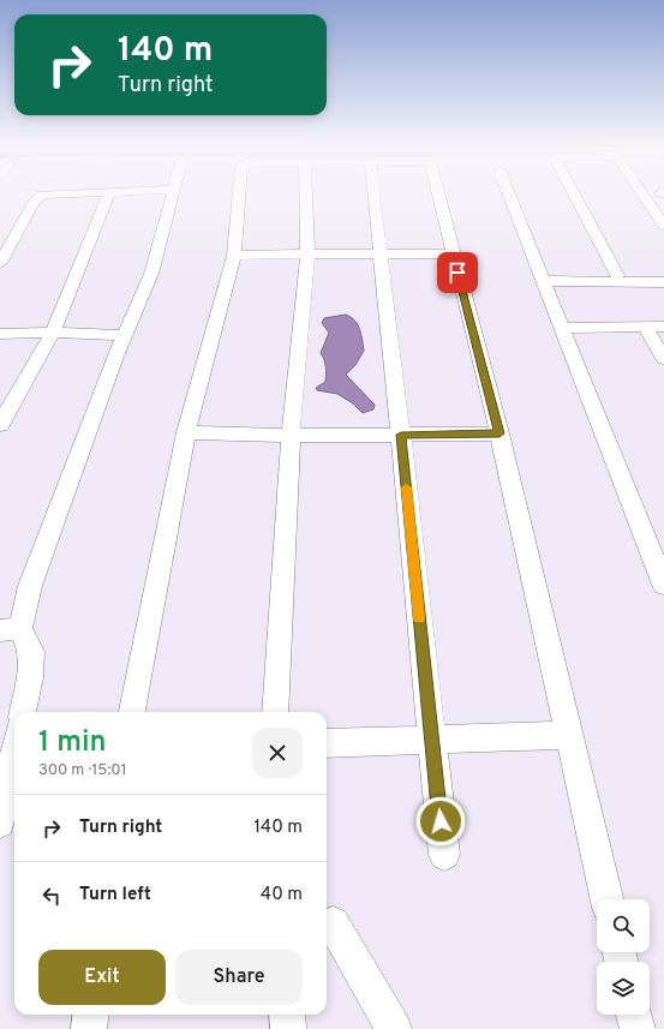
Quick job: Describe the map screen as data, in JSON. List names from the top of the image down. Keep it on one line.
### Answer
{"page":{"turn":["140 m","Turn right"],"heading":["1 min","300 m · 15:01"],"list":[{"name":"Turn right","value":"140 m"},{"name":"Turn left","value":"40 m"}],"buttons":["Exit","Share"]}}
